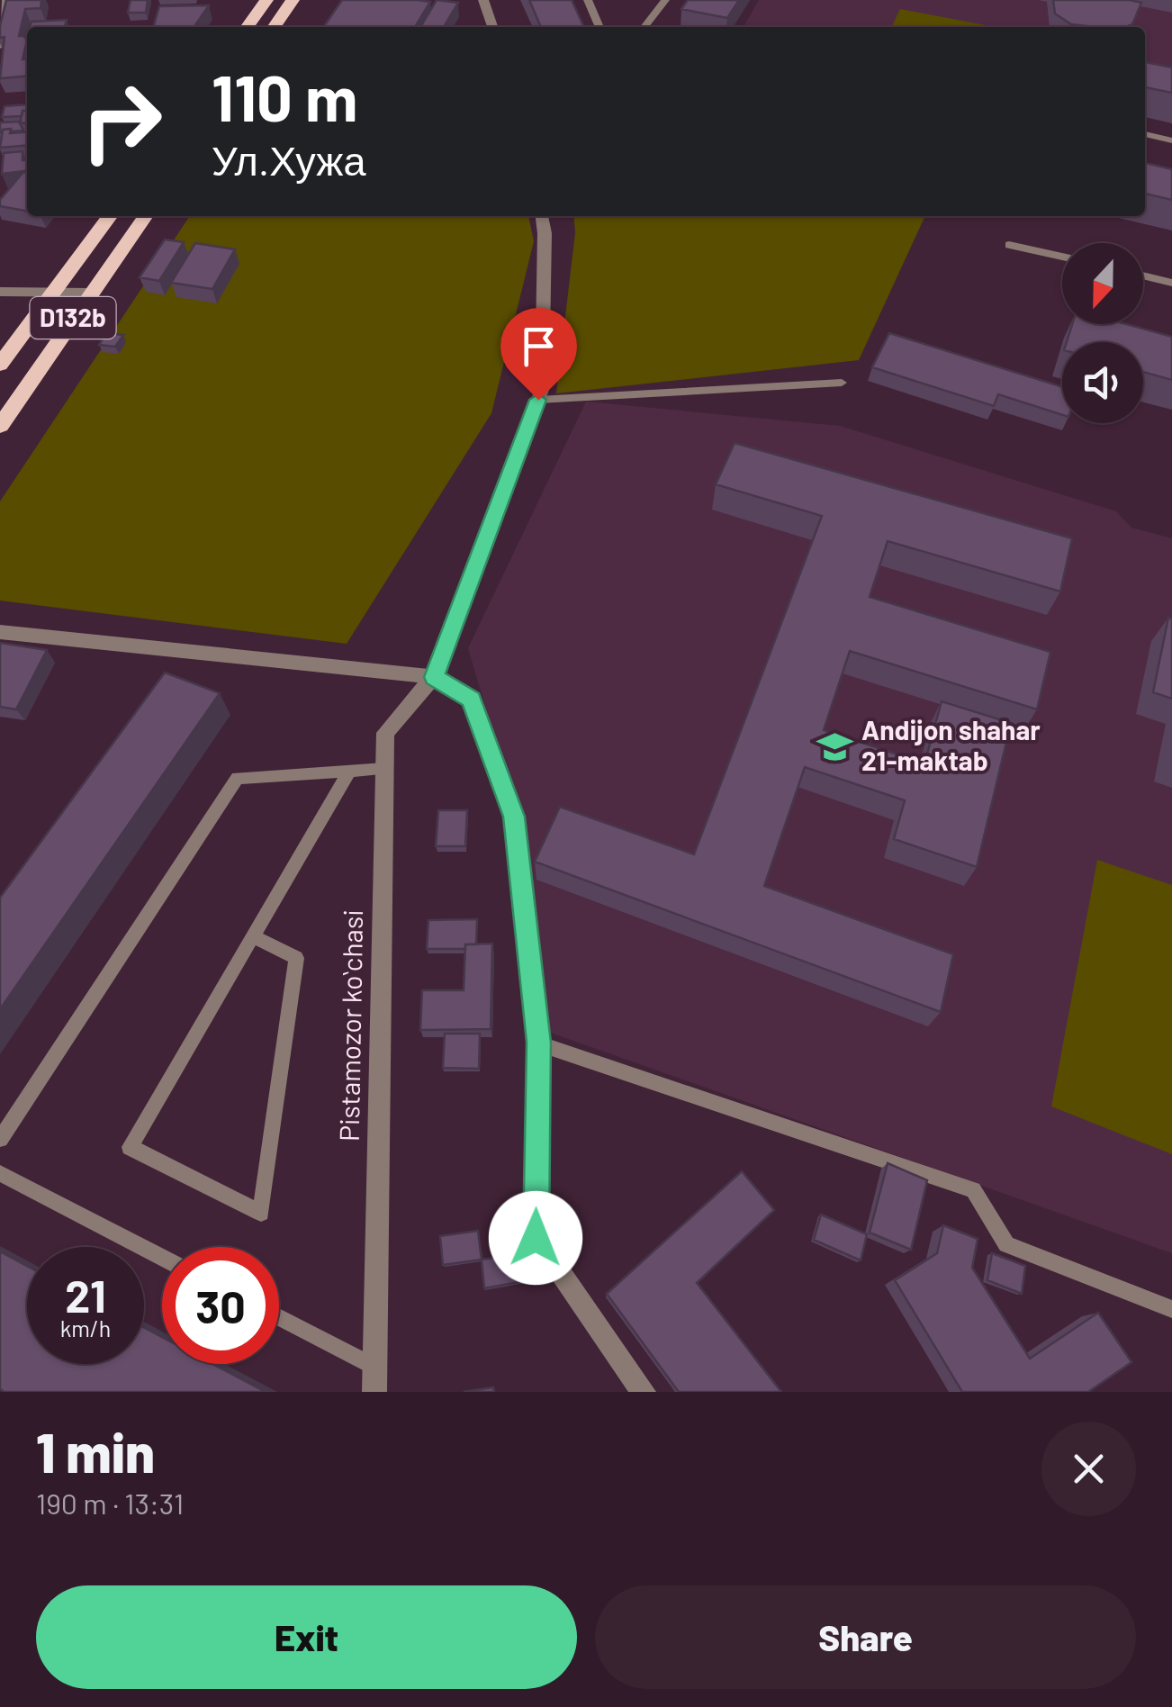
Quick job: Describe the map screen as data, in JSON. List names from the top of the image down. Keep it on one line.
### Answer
{"streets":{"main road":["D132b"],"street":["Pistamozor koʻchasi"]},"places":{"school or university":["Andijon shahar 21-maktab"]},"north":"bottom","page":{"turn":["110 m","Ул.Хужа"],"speed":"21 km/h","limit":"30","heading":["1 min","190 m · 13:31"],"buttons":["Exit","Share"]}}
